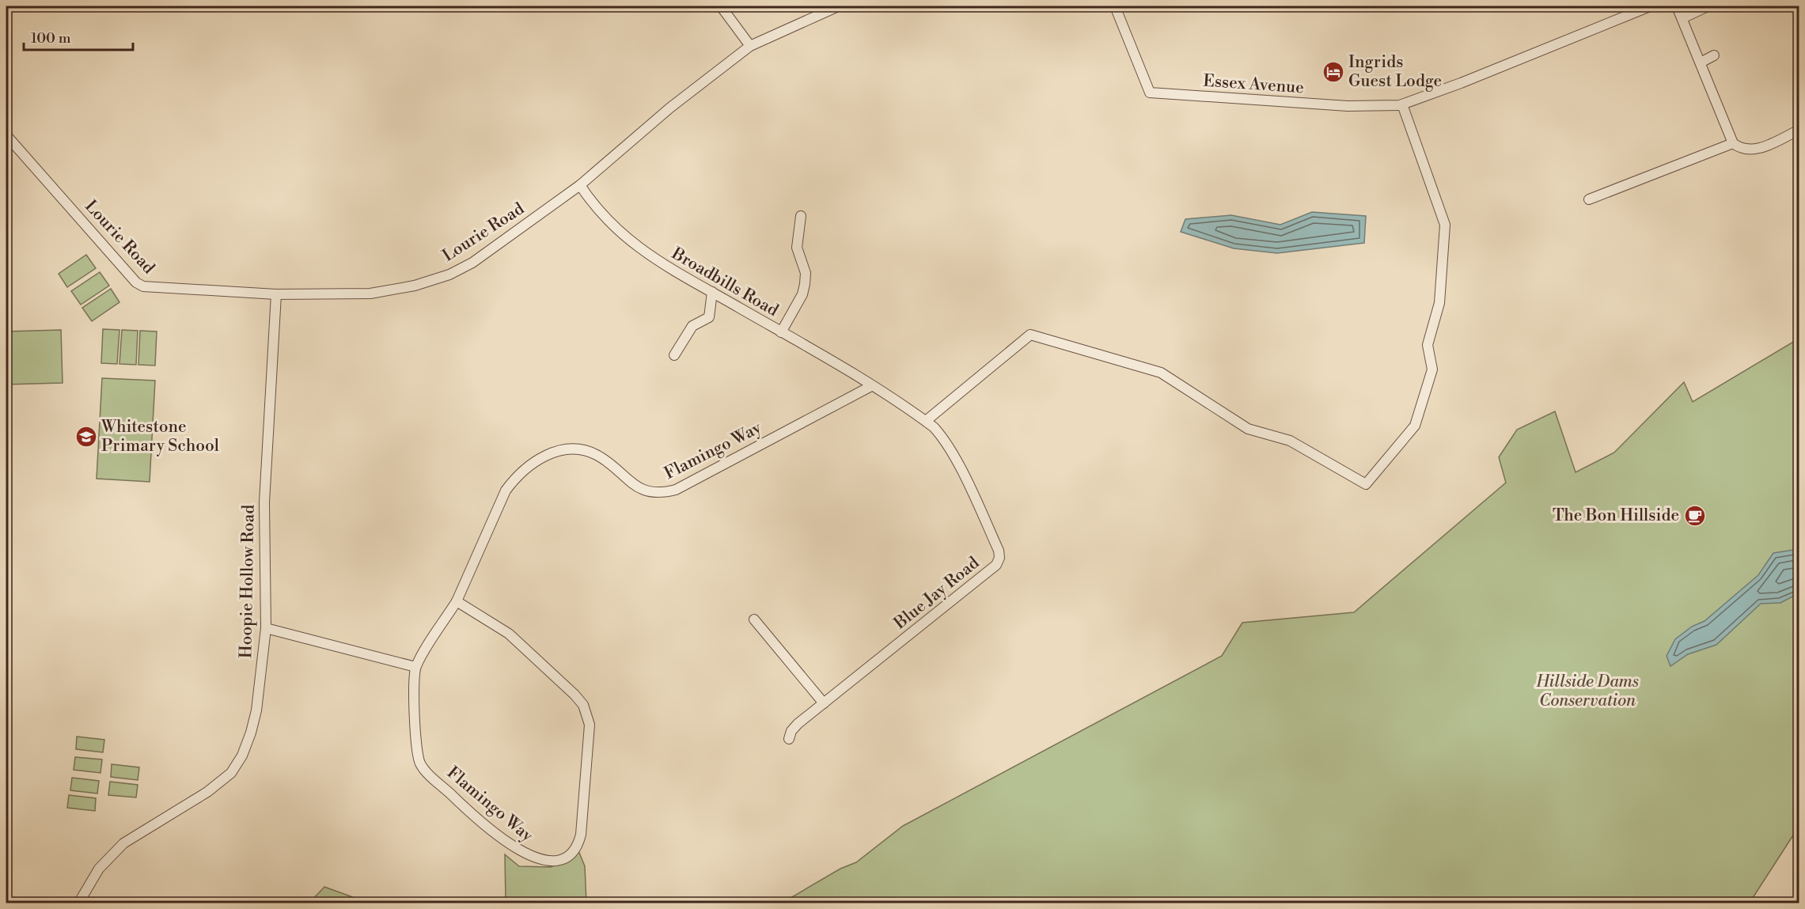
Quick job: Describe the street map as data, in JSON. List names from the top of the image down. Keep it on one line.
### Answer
{"streets":{"street":["Essex Avenue","Lourie Road","Broadbills Road","Flamingo Way","Hoopie Hollow Road","Blue Jay Road"]},"crossings":[["Lourie Road","Broadbills Road"],["Lourie Road","Hoopie Hollow Road"],["Broadbills Road","Flamingo Way"],["Broadbills Road","Blue Jay Road"],["Flamingo Way","Blue Jay Road"]],"parks":["Hillside Dams Conservation"],"places":{"hotel":["Ingrids Guest Lodge"],"school or university":["Whitestone Primary School"],"cafe":["The Bon Hillside"]},"scale_bar":"100 m"}
